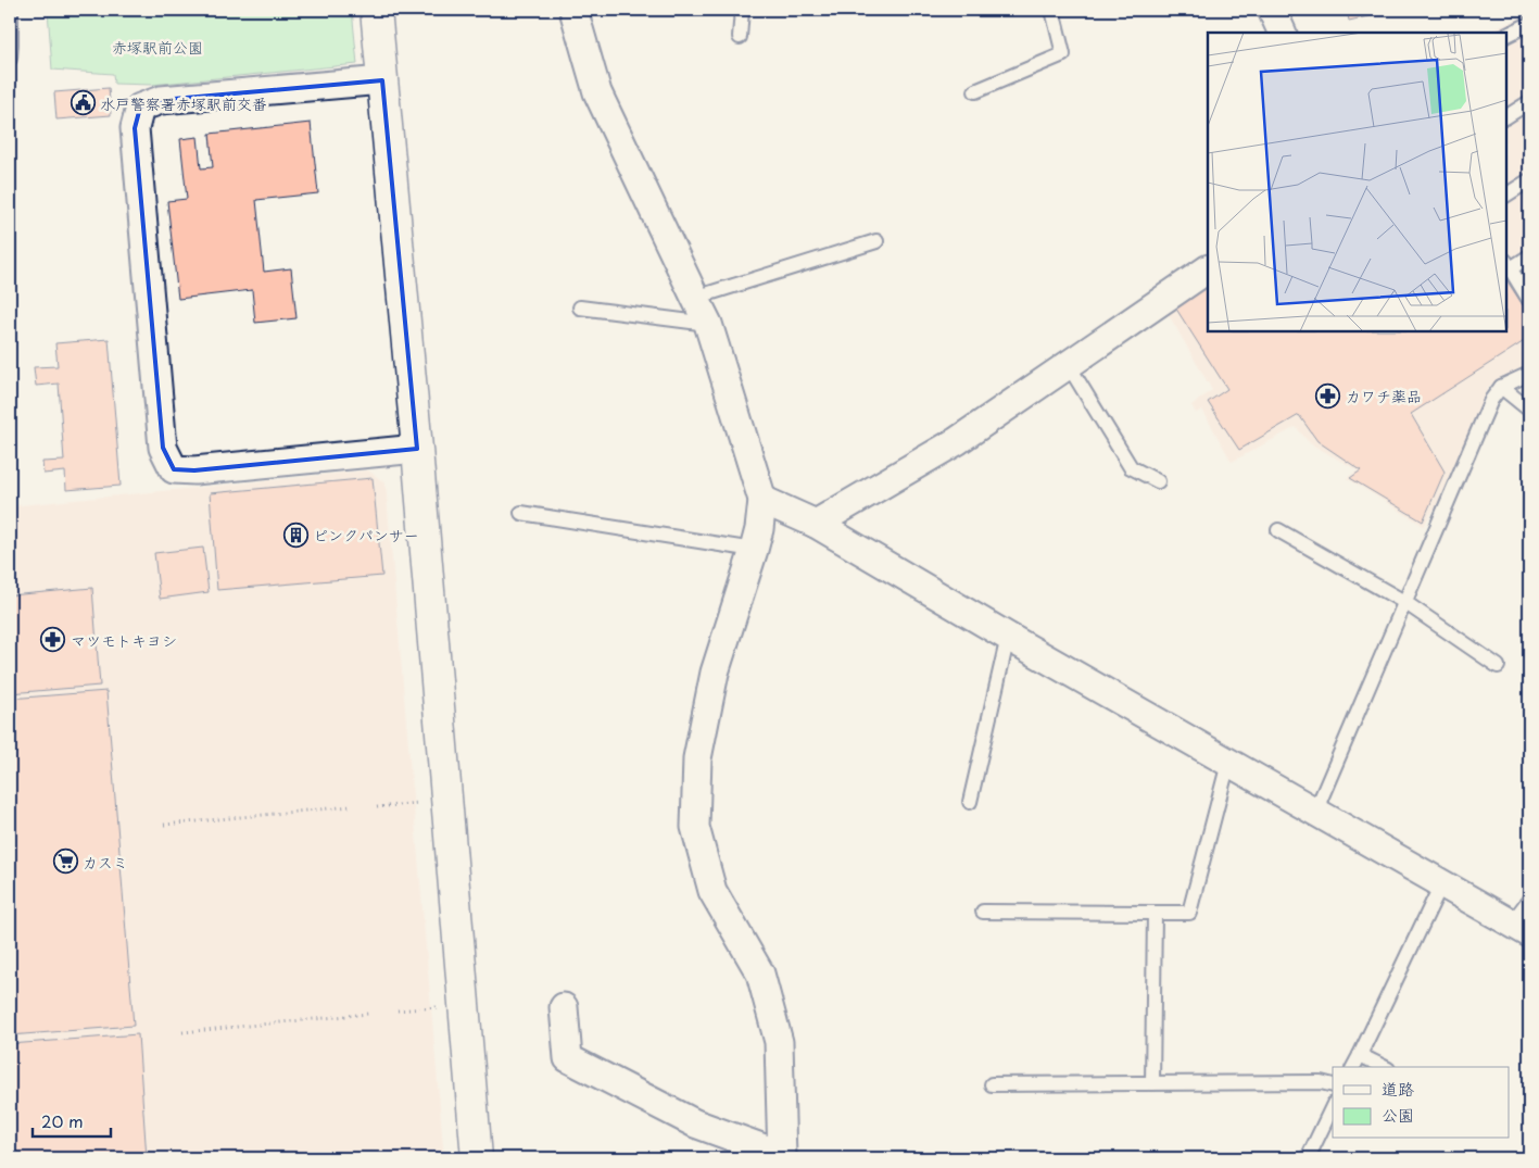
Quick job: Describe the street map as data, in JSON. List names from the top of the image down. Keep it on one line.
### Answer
{"parks":["赤塚駅前公園"],"places":{"public building":["水戸警察署赤塚駅前交番"],"pharmacy":["カワチ薬品","マツモトキヨシ"],"building":["ピンクパンサー"],"supermarket":["カスミ"]},"legend":["道路","公園"],"scale_bar":"20 m"}
